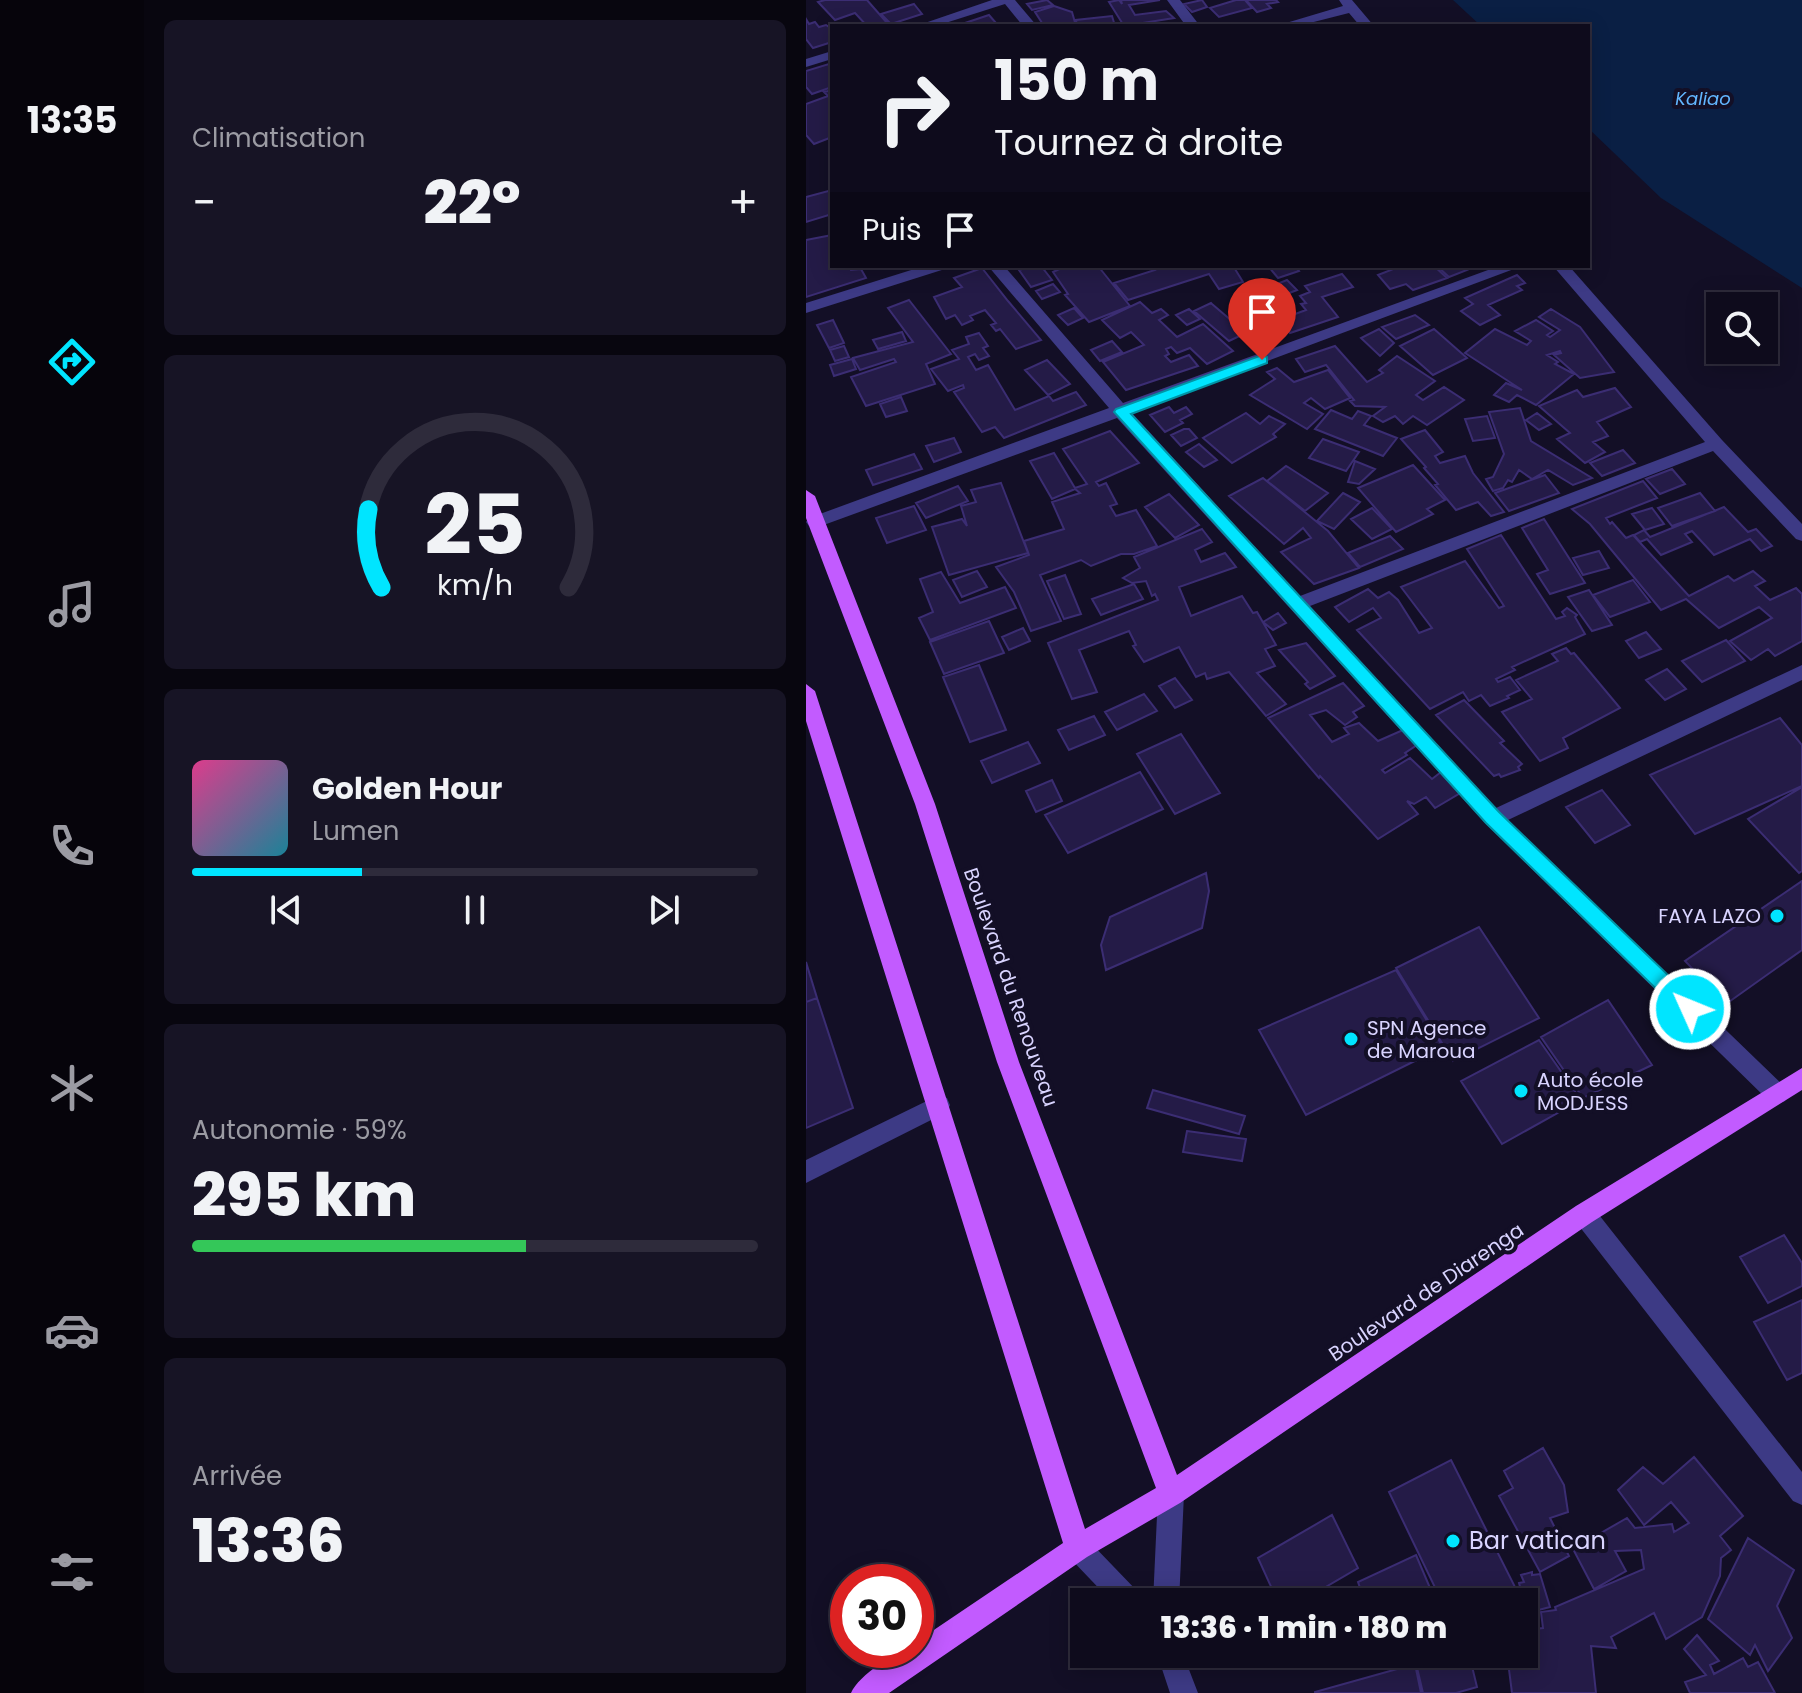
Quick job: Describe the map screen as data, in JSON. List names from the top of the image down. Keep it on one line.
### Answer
{"streets":{"main road":["Boulevard du Renouveau","Boulevard de Diarenga"]},"crossings":[["Boulevard du Renouveau","Boulevard de Diarenga"]],"water":["Kaliao"],"places":["FAYA LAZO","SPN Agence de Maroua","Auto école MODJESS","Bar vatican"],"page":{"tabs":"13:35","tile":["Climatisation",["Autonomie · 59%","295 km"],["Arrivée","13:36"]],"turn":["150 m","Tournez à droite"],"heat":["−","22°","+"],"then":"Puis","song":["Golden Hour","Lumen"],"limit":"30","trip":"13:36 · 1 min · 180 m","gauge":["25","km/h"]}}
